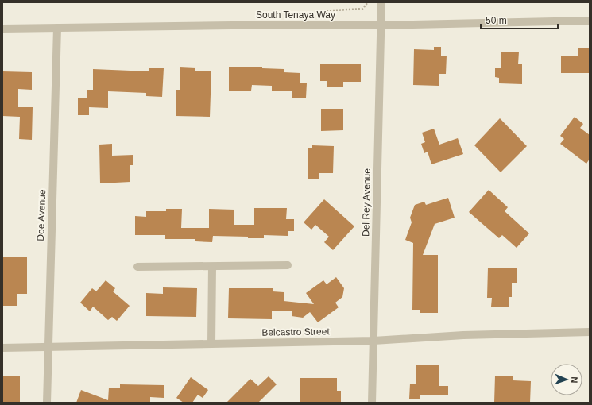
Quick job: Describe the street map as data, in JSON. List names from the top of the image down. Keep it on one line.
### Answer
{"streets":{"street":["South Tenaya Way","Del Rey Avenue","Doe Avenue","Belcastro Street"]},"crossings":[["South Tenaya Way","Del Rey Avenue"],["South Tenaya Way","Doe Avenue"],["Del Rey Avenue","Belcastro Street"],["Doe Avenue","Belcastro Street"]],"scale_bar":"50 m","north":"right"}
